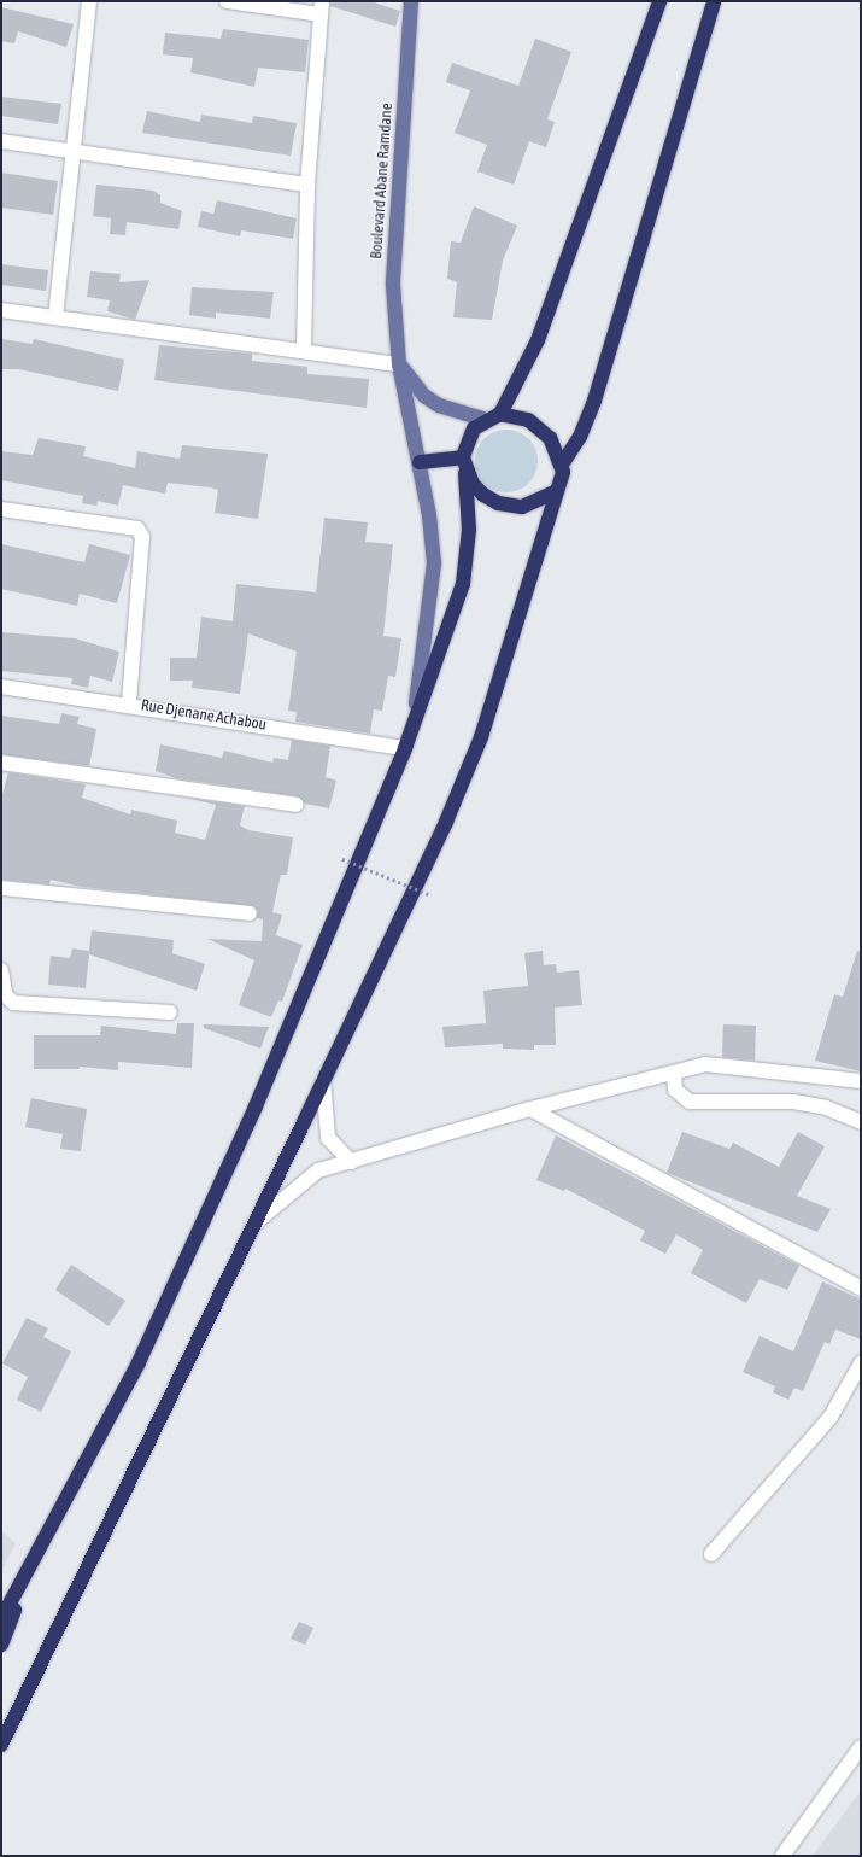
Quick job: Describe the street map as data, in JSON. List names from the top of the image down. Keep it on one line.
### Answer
{"streets":{"main road":["Boulevard Abane Ramdane"],"street":["Rue Djenane Achabou"]}}
